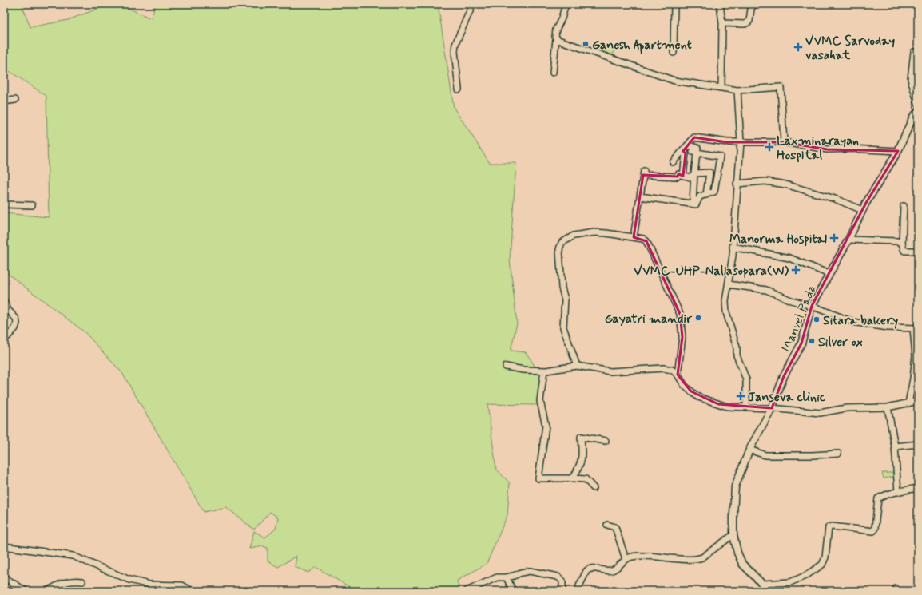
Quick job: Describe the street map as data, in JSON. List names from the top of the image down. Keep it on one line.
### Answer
{"streets":{"main road":["Manvel Pada"]},"places":{"other":["Ganesh Apartment","Gayatri mandir","Sitara bakery","Silver ox"],"health":["VVMC Sarvoday vasahat","Laxminarayan Hospital","Manorma Hospital","VVMC-UHP-Nallasopara(W)","Janseva clinic"]}}
